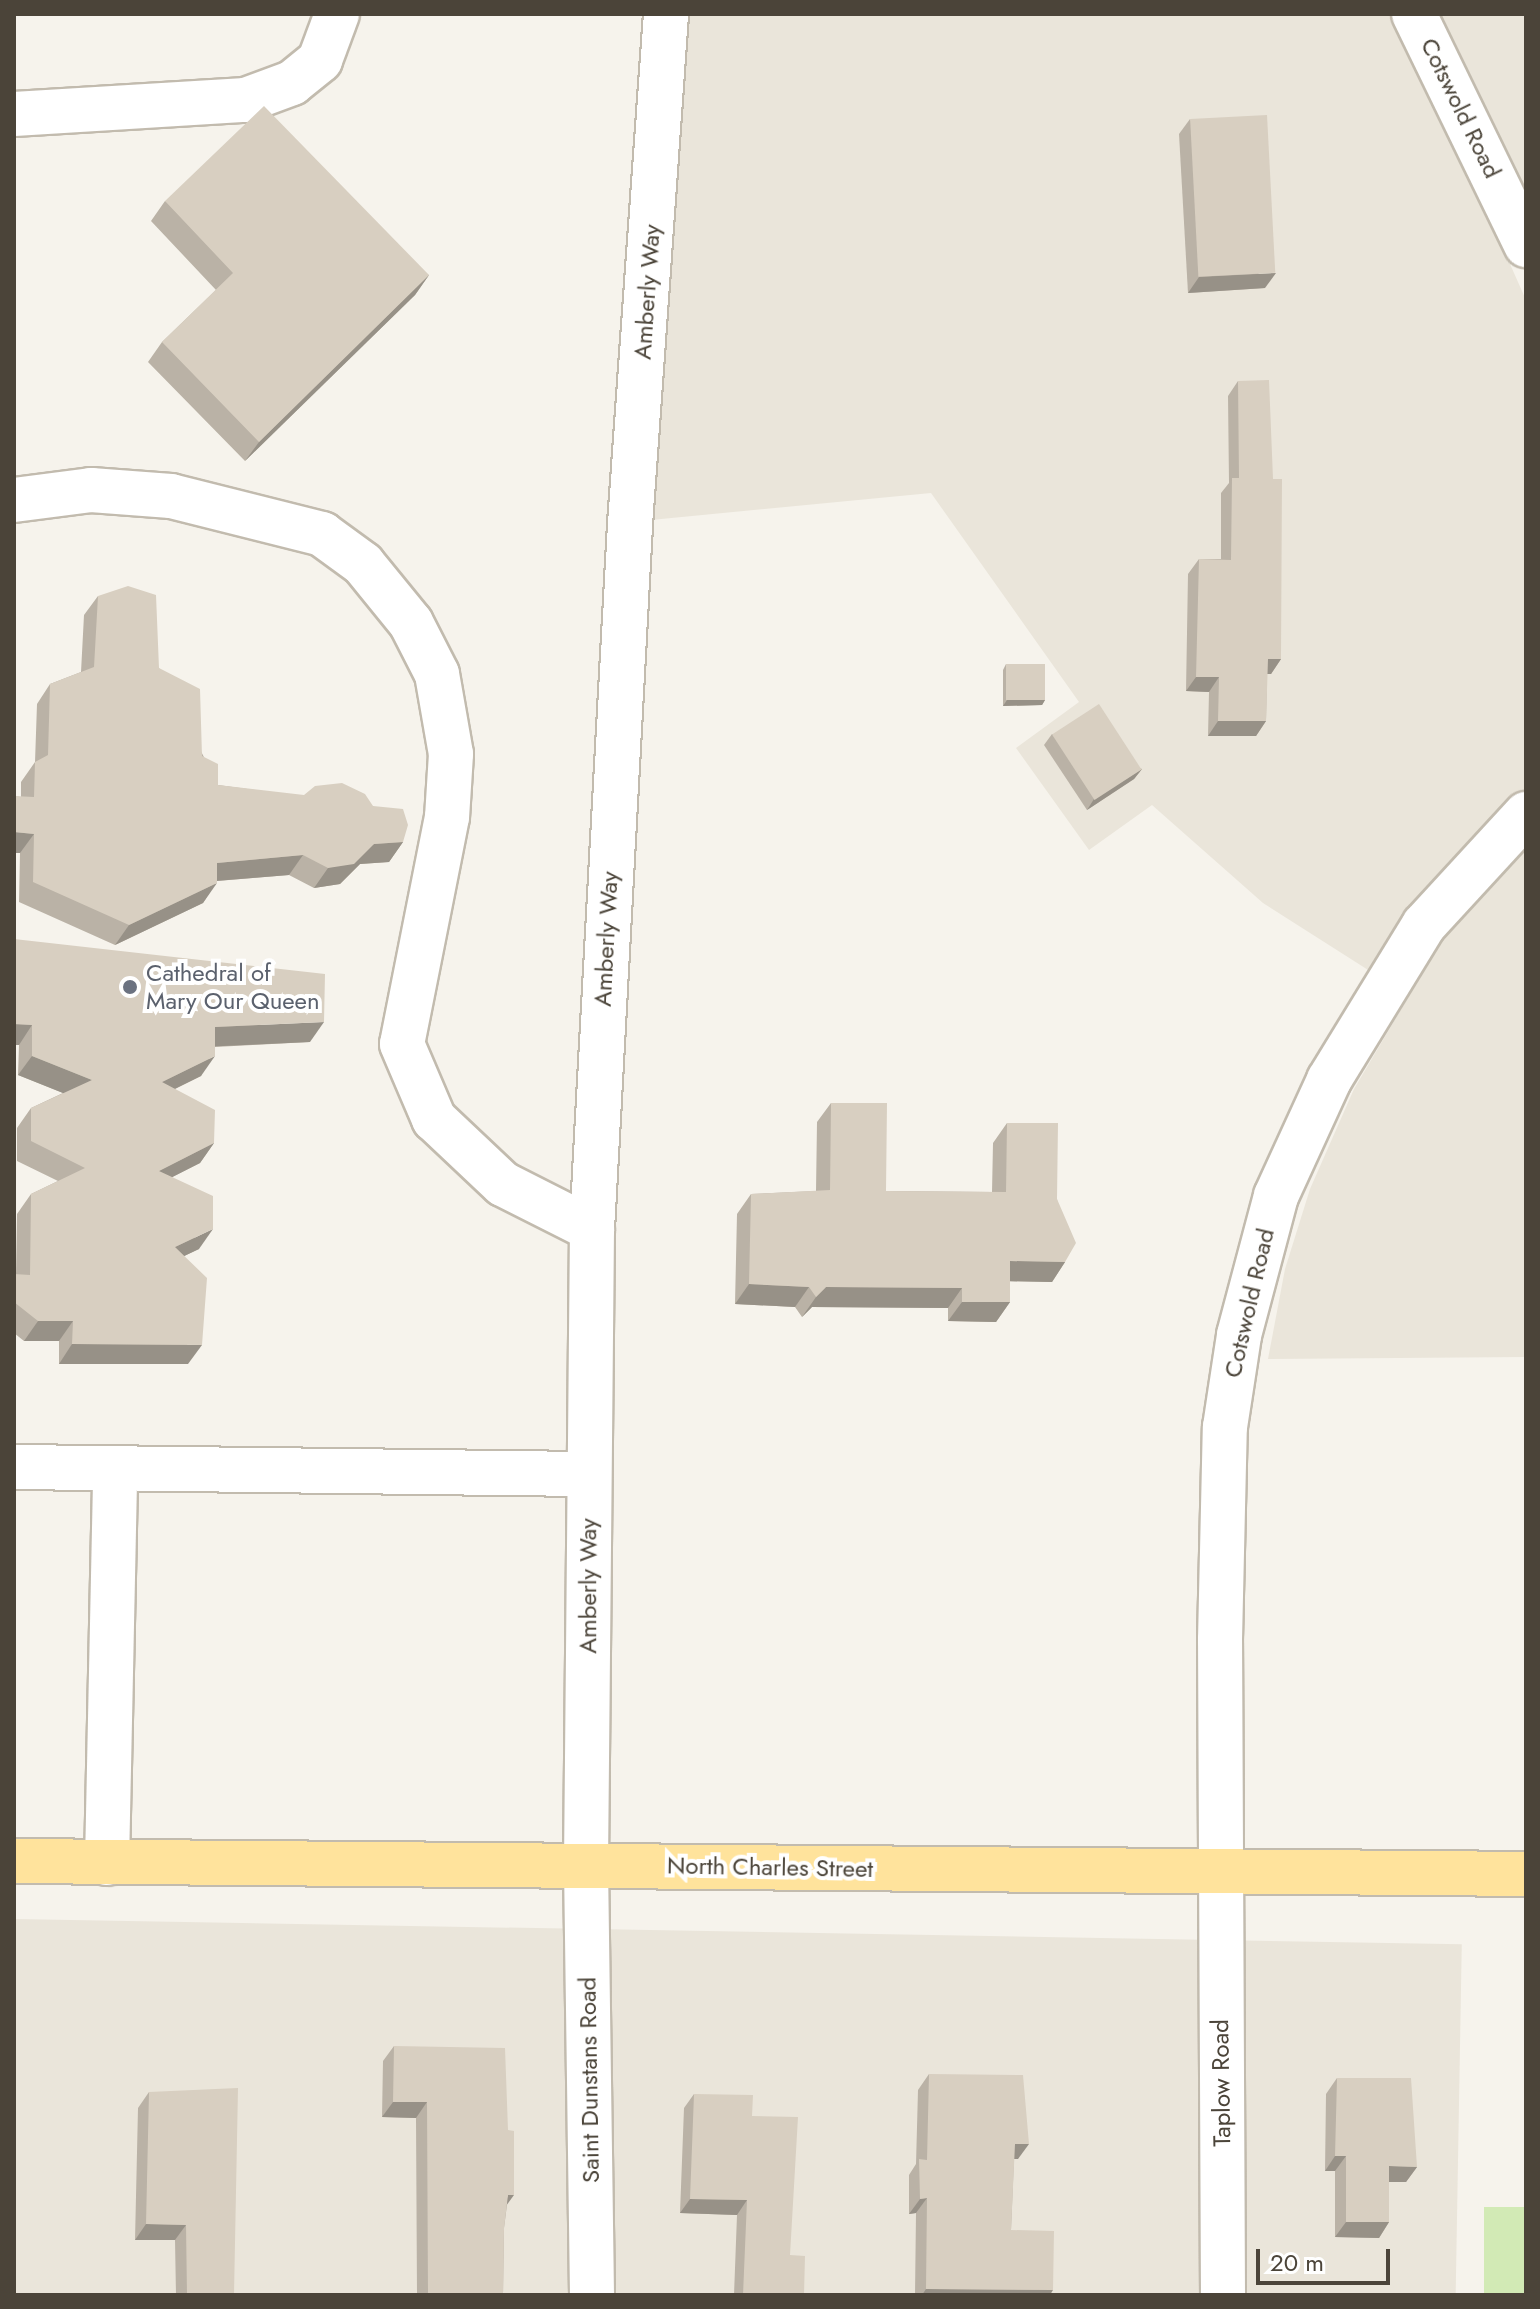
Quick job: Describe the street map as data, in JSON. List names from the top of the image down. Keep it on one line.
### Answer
{"streets":{"main road":["North Charles Street"],"street":["Cotswold Road","Amberly Way","Saint Dunstans Road","Taplow Road"]},"crossings":[["Cotswold Road","North Charles Street"],["Cotswold Road","Taplow Road"],["Amberly Way","North Charles Street"],["Amberly Way","Saint Dunstans Road"],["North Charles Street","Saint Dunstans Road"],["North Charles Street","Taplow Road"]],"places":["Cathedral of Mary Our Queen"],"scale_bar":"20 m"}
